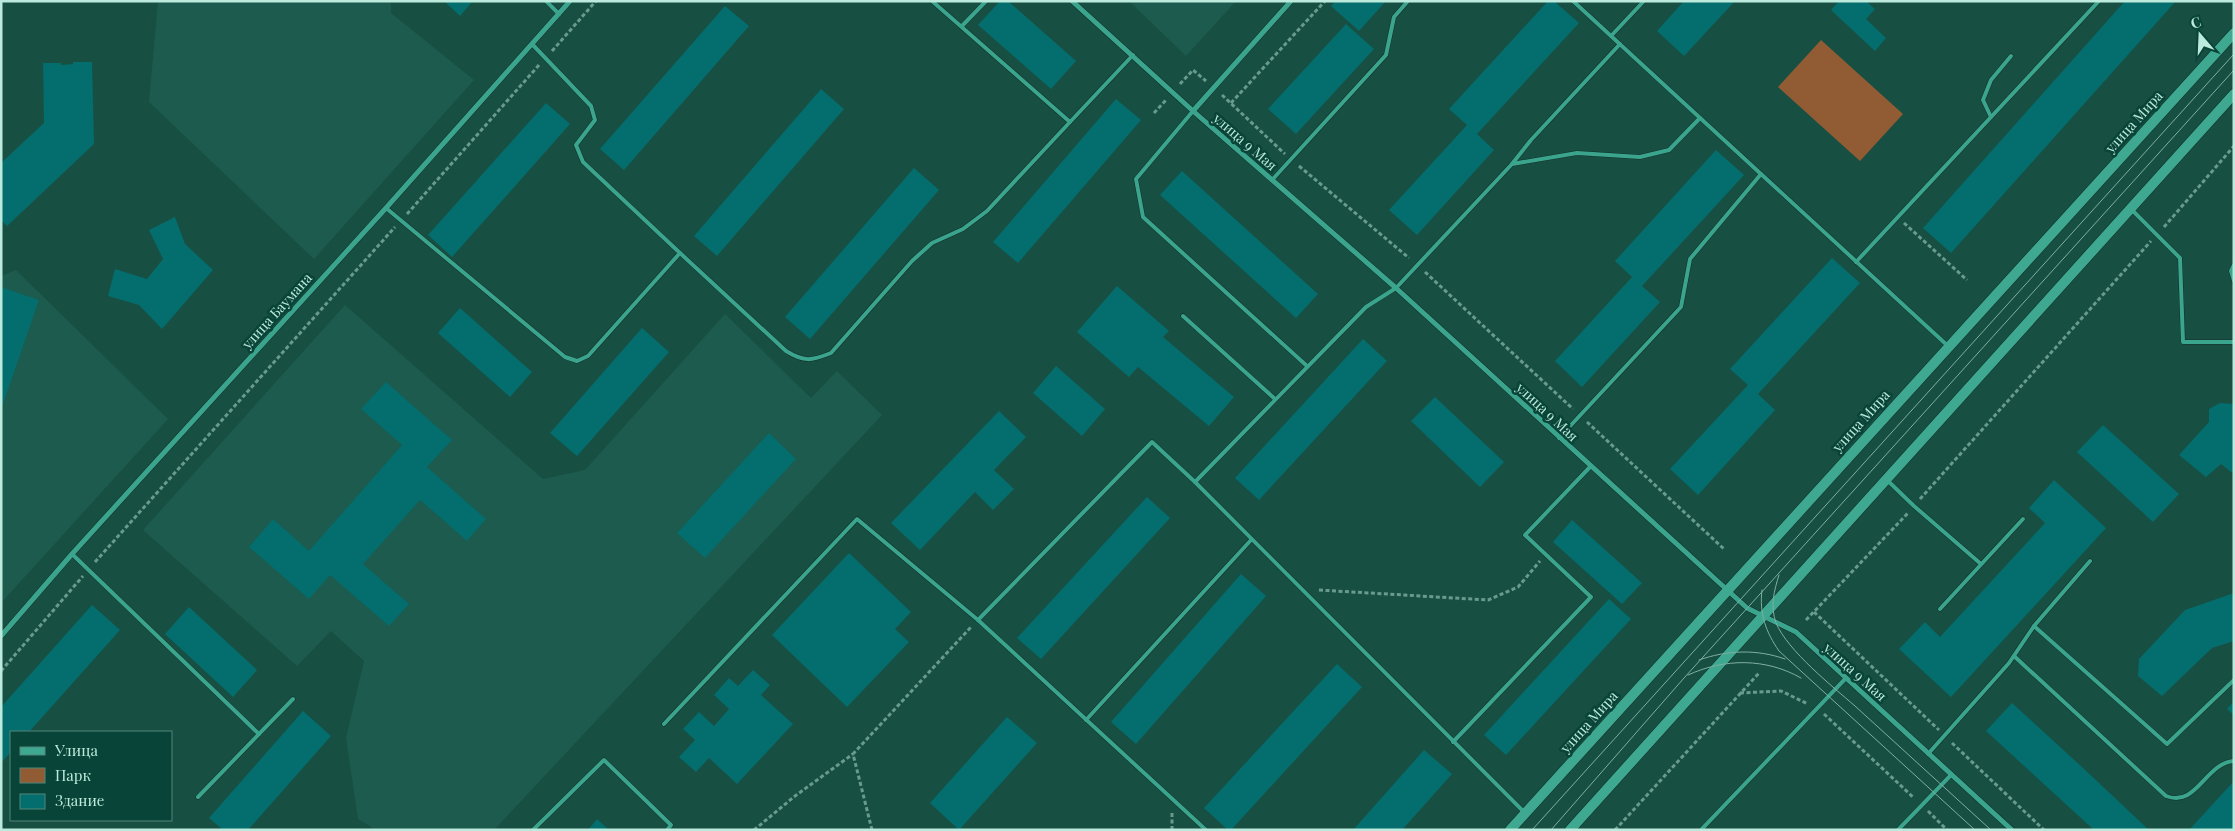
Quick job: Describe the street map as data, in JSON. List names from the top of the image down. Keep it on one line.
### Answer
{"streets":{"main road":["улица Мира"],"street":["улица 9 Мая","улица Баумана"]},"crossings":[["улица Мира","улица 9 Мая"]],"legend":["Улица","Парк","Здание"],"north":"top"}
